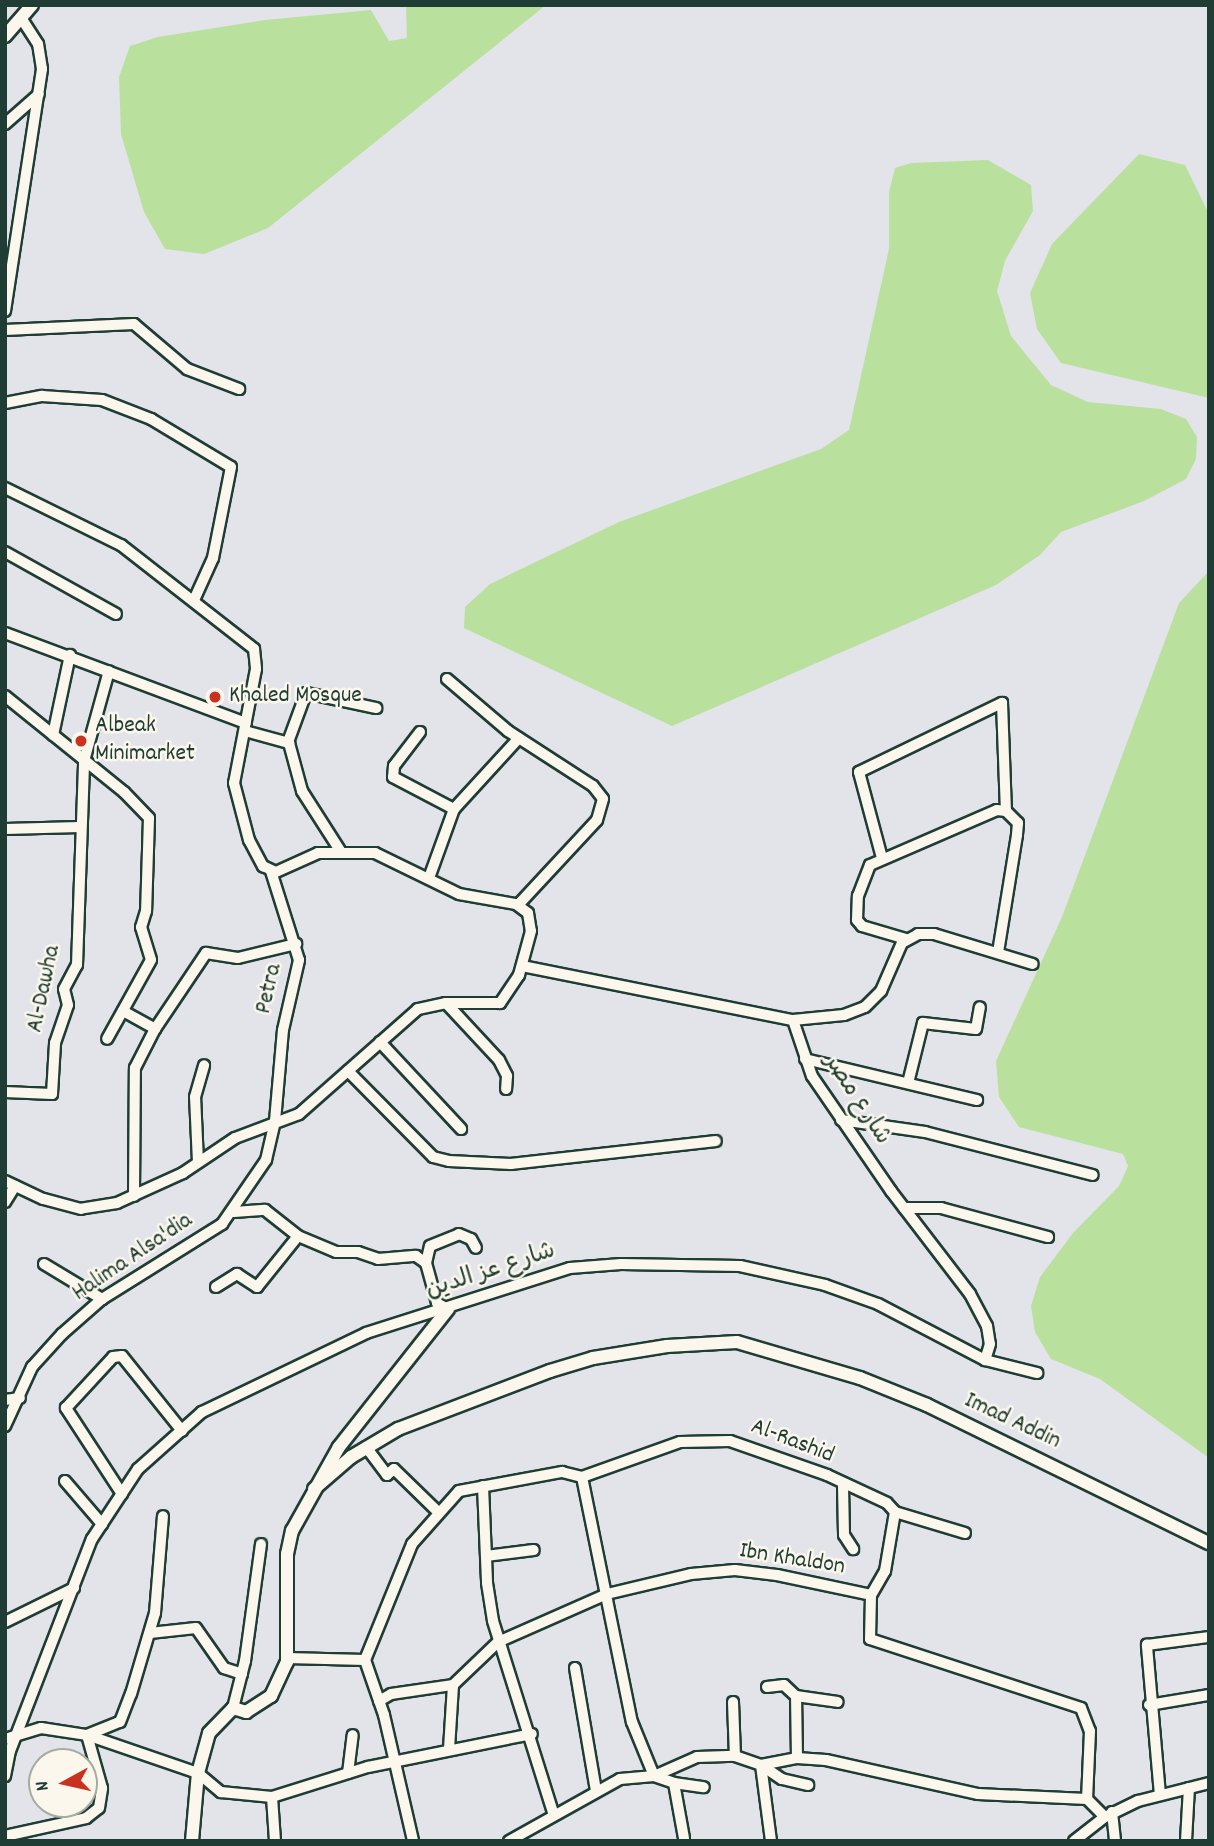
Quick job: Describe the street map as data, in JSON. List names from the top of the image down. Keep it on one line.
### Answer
{"streets":{"street":["Al-Dawha","Petra","شارع مصر","Halima Alsa'dia","شارع عز الدين","Imad Addin","Al-Rashid","Ibn Khaldon"]},"crossings":[["Petra","Halima Alsa'dia"],["شارع مصر","شارع عز الدين"]],"places":["Khaled Mosque","Albeak Minimarket"],"north":"left"}
